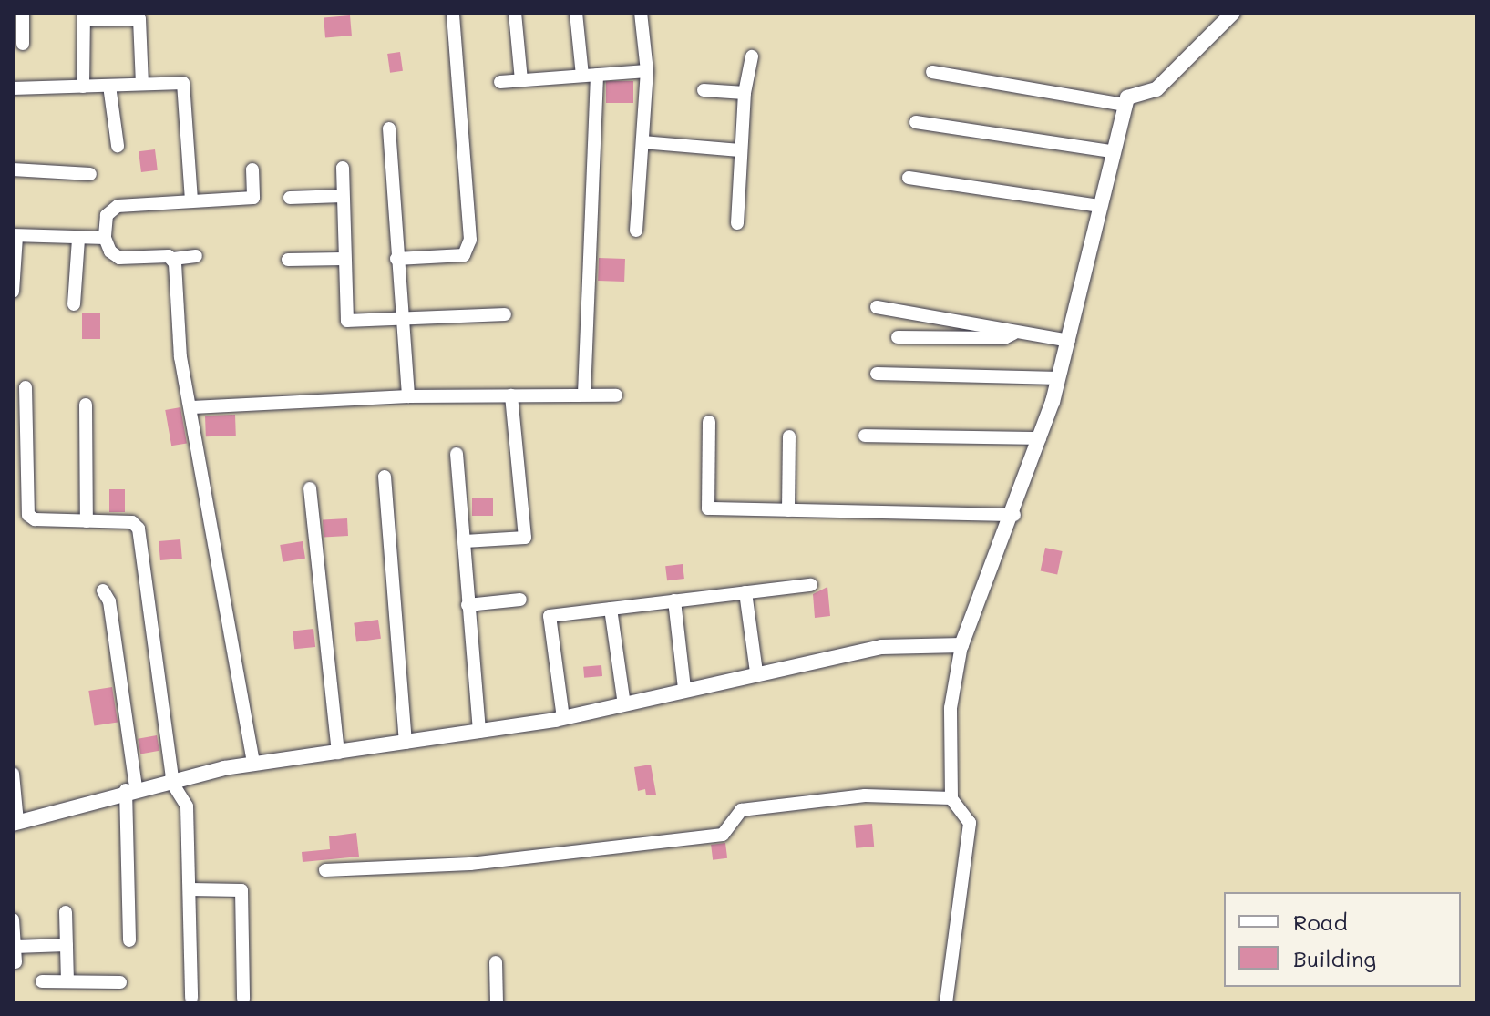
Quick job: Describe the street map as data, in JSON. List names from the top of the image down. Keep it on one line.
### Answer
{"legend":["Road","Building"]}
